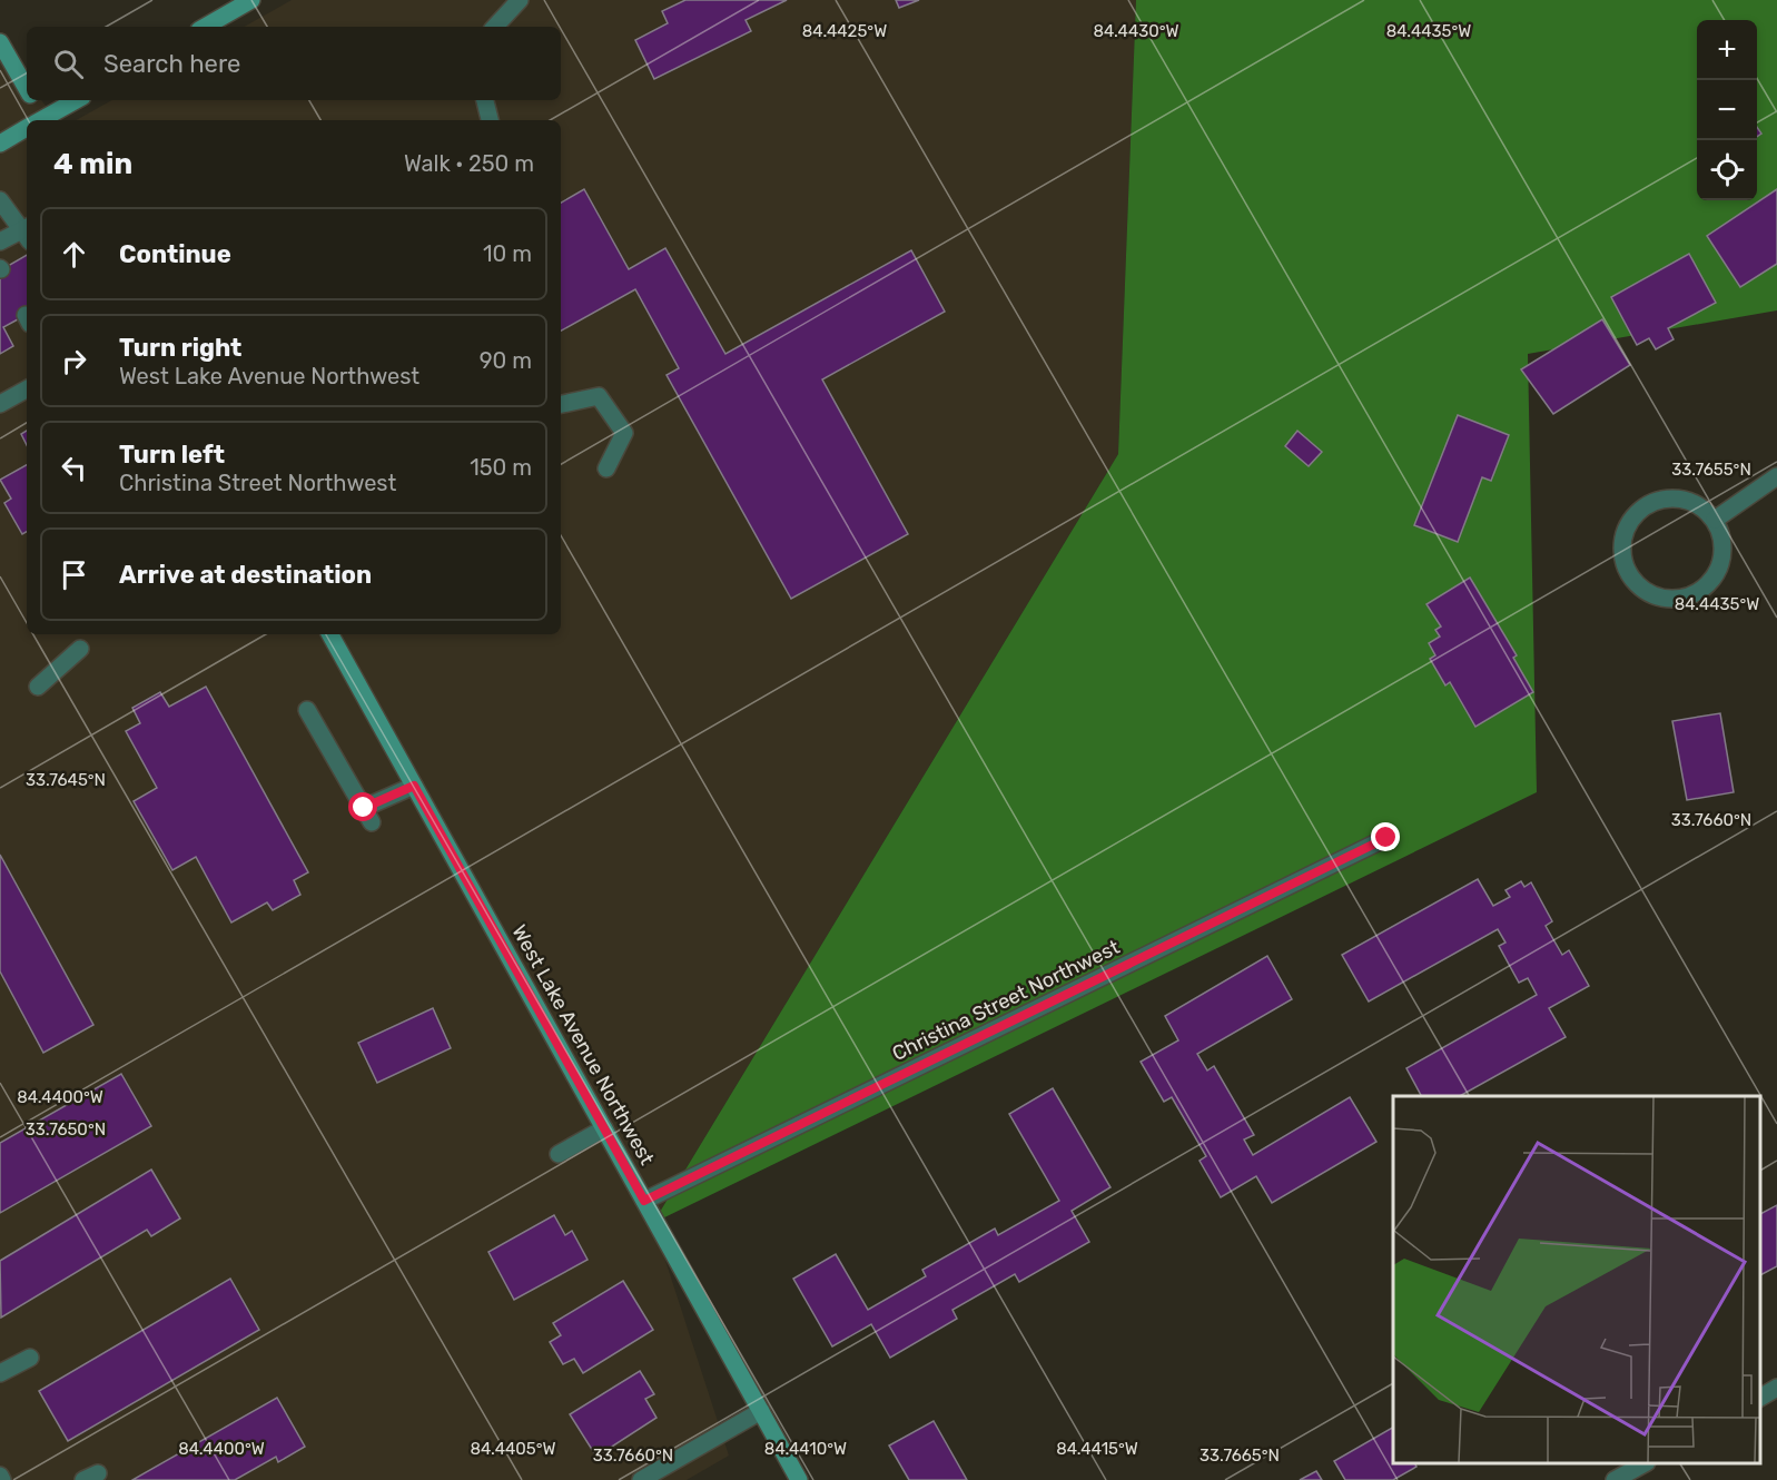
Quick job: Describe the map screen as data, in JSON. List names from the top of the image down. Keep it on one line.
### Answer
{"streets":{"street":["Christina Street Northwest","West Lake Avenue Northwest"]},"crossings":[["Christina Street Northwest","West Lake Avenue Northwest"]],"page":{"map_buttons":["+","−"],"search":"Search here","heading":["4 min","Walk · 250 m"],"list":[["Continue","10 m"],["Turn right","West Lake Avenue Northwest","90 m"],["Turn left","Christina Street Northwest","150 m"],"Arrive at destination"]},"coordinates":["84.4430°W","84.4425°W","84.4435°W","33.7655°N","33.7645°N","33.7660°N","84.4400°W","33.7650°N","84.4405°W","84.4410°W","84.4415°W","33.7665°N"]}
